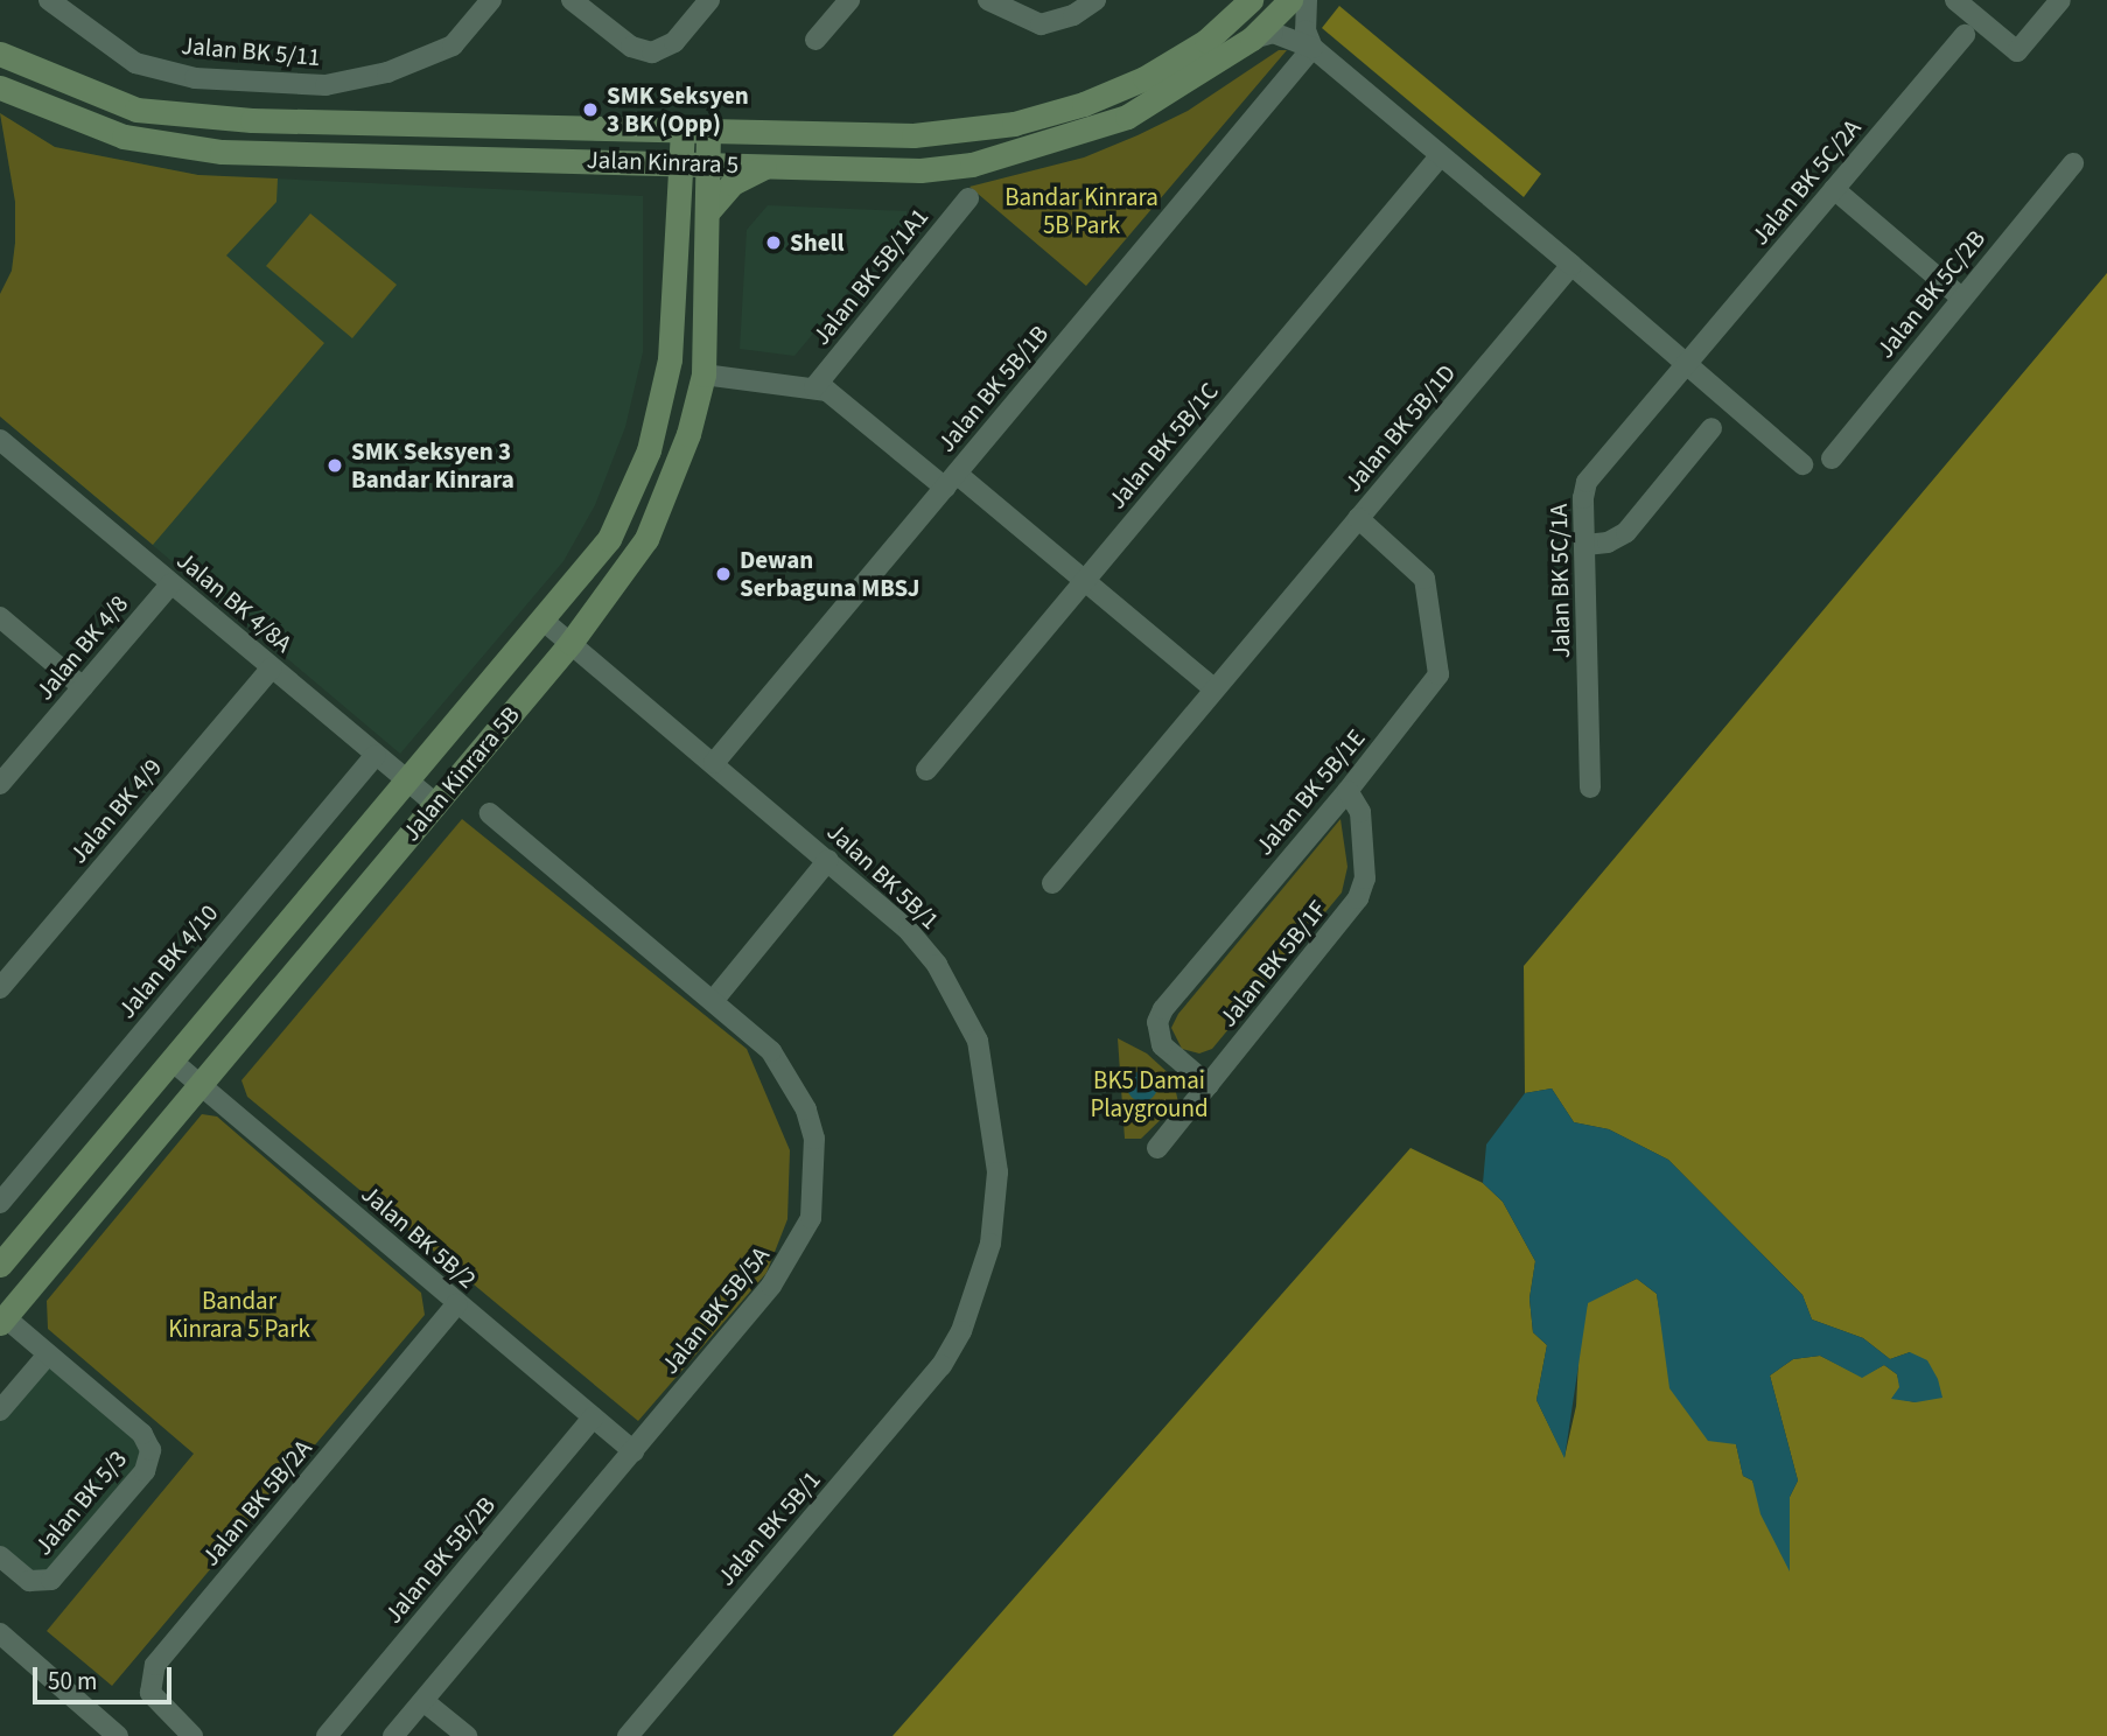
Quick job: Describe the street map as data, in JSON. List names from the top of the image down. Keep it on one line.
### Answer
{"streets":{"main road":["Jalan Kinrara 5","Jalan Kinrara 5B"],"street":["Jalan BK 5/11","Jalan BK 5C/2A","Jalan BK 5B/1A1","Jalan BK 5C/2B","Jalan BK 5B/1B","Jalan BK 5B/1D","Jalan BK 5B/1C","Jalan BK 5C/1A","Jalan BK 4/8A","Jalan BK 4/8","Jalan BK 5B/1E","Jalan BK 4/9","Jalan BK 5B/1","Jalan BK 4/10","Jalan BK 5B/1F","Jalan BK 5B/2","Jalan BK 5B/5A","Jalan BK 5/3","Jalan BK 5B/2A","Jalan BK 5B/2B"]},"crossings":[["Jalan Kinrara 5","Jalan Kinrara 5B"],["Jalan BK 5C/2A","Jalan BK 5C/1A"],["Jalan BK 5B/1B","Jalan BK 5B/1"],["Jalan BK 5B/1D","Jalan BK 5B/1E"],["Jalan BK 4/8A","Jalan BK 4/8"],["Jalan BK 4/8A","Jalan Kinrara 5B"],["Jalan BK 4/8A","Jalan BK 4/9"],["Jalan BK 4/8A","Jalan BK 4/10"],["Jalan Kinrara 5B","Jalan BK 5B/1"],["Jalan Kinrara 5B","Jalan BK 5B/2"],["Jalan Kinrara 5B","Jalan BK 5/3"],["Jalan BK 5B/1E","Jalan BK 5B/1F"],["Jalan BK 5B/2","Jalan BK 5B/5A"],["Jalan BK 5B/2","Jalan BK 5B/2A"],["Jalan BK 5B/2","Jalan BK 5B/2B"]],"parks":["Bandar Kinrara 5B Park","BK5 Damai Playground","Bandar Kinrara 5 Park"],"places":["SMK Seksyen 3 BK (Opp)","Shell","SMK Seksyen 3 Bandar Kinrara","Dewan Serbaguna MBSJ"],"scale_bar":"50 m"}
